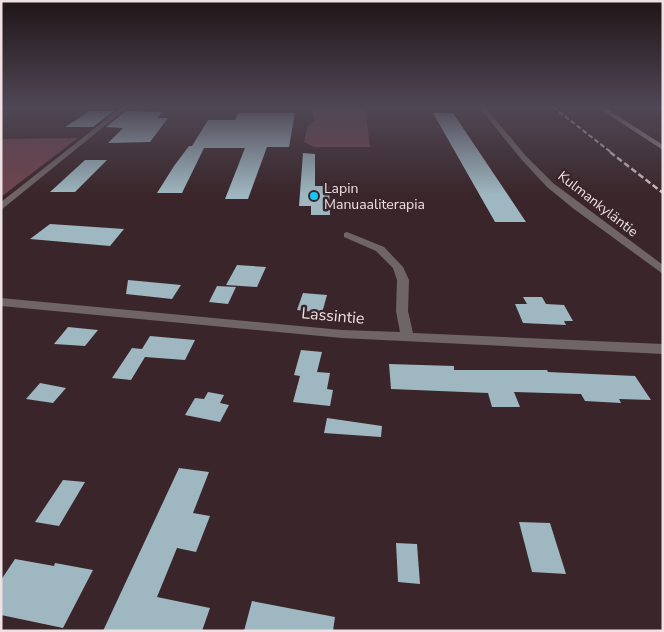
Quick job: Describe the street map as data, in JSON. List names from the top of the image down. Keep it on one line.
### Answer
{"streets":{"street":["Kulmankyläntie","Lassintie"]},"places":["Lapin Manuaaliterapia"]}
